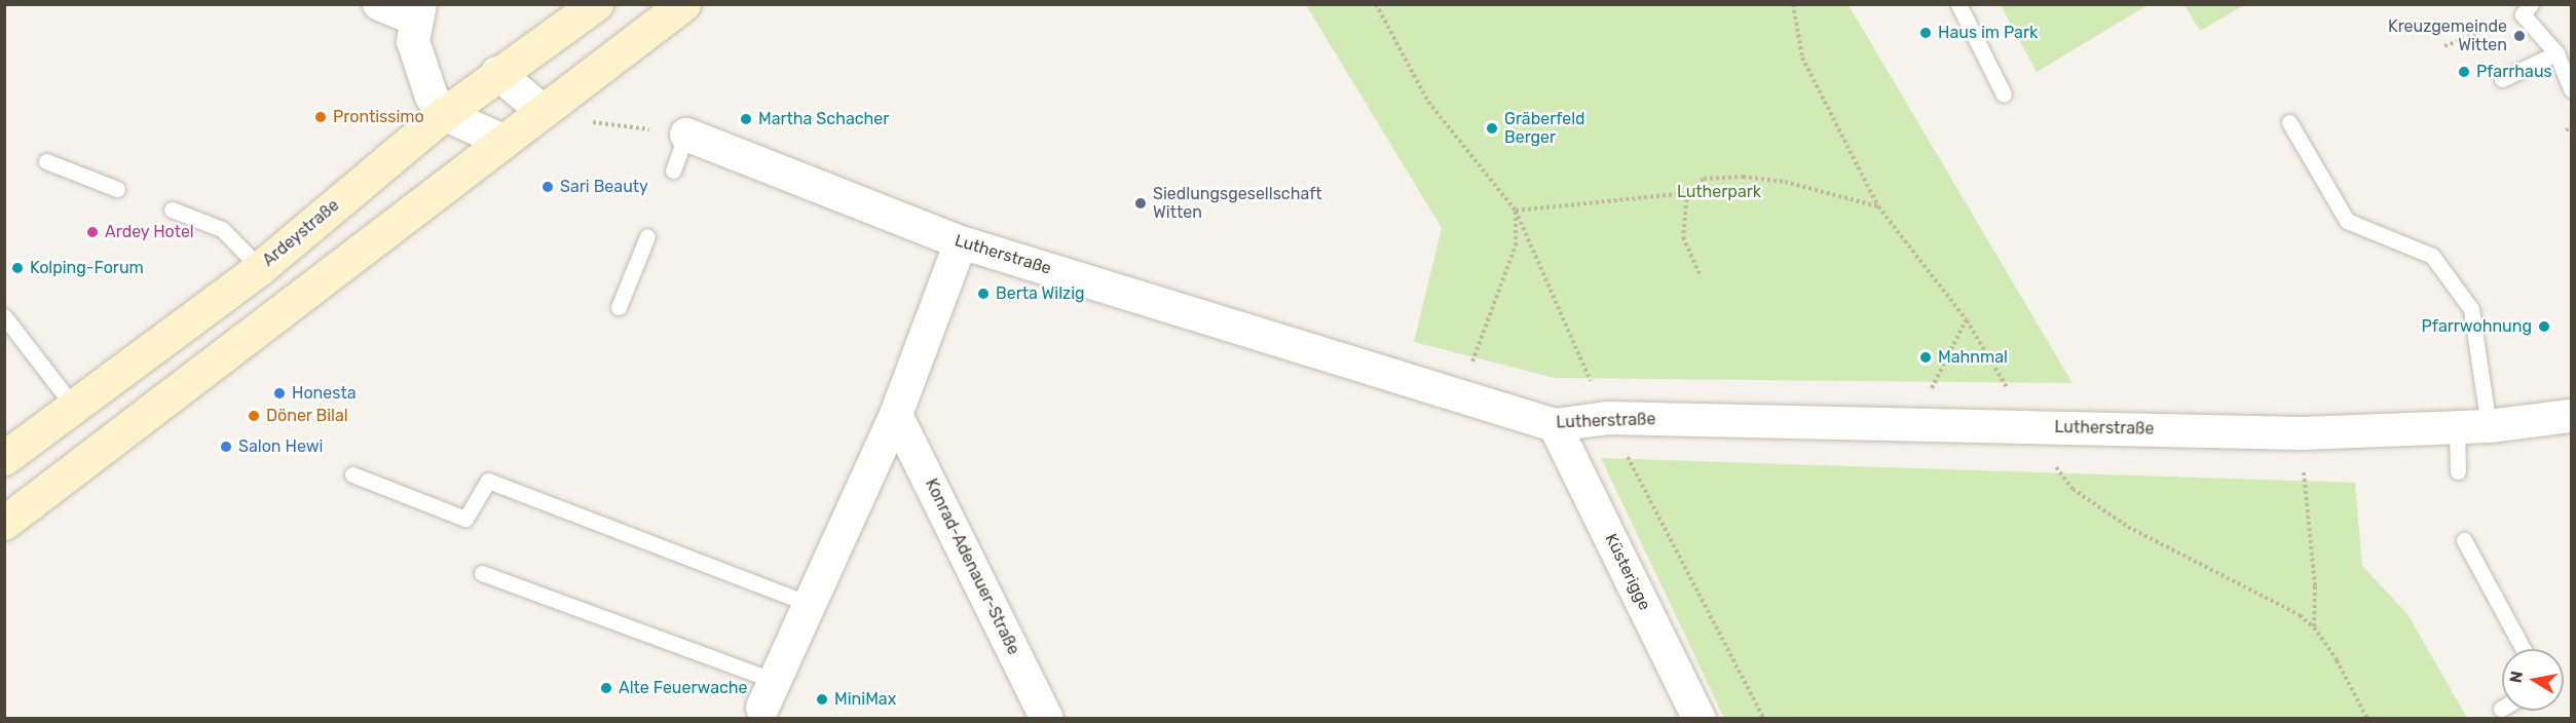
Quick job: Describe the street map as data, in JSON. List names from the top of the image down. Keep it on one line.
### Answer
{"streets":{"main road":["Ardeystraße"],"street":["Lutherstraße","Konrad-Adenauer-Straße","Küsterigge"]},"crossings":[["Lutherstraße","Küsterigge"]],"parks":["Lutherpark"],"places":["Haus im Park","Kreuzgemeinde Witten","Pfarrhaus","Prontissimo","Martha Schacher","Gräberfeld Berger","Sari Beauty","Siedlungsgesellschaft Witten","Ardey Hotel","Kolping-Forum","Berta Wilzig","Pfarrwohnung","Mahnmal","Honesta","Döner Bilal","Salon Hewi","Alte Feuerwache","MiniMax"],"north":"left"}
